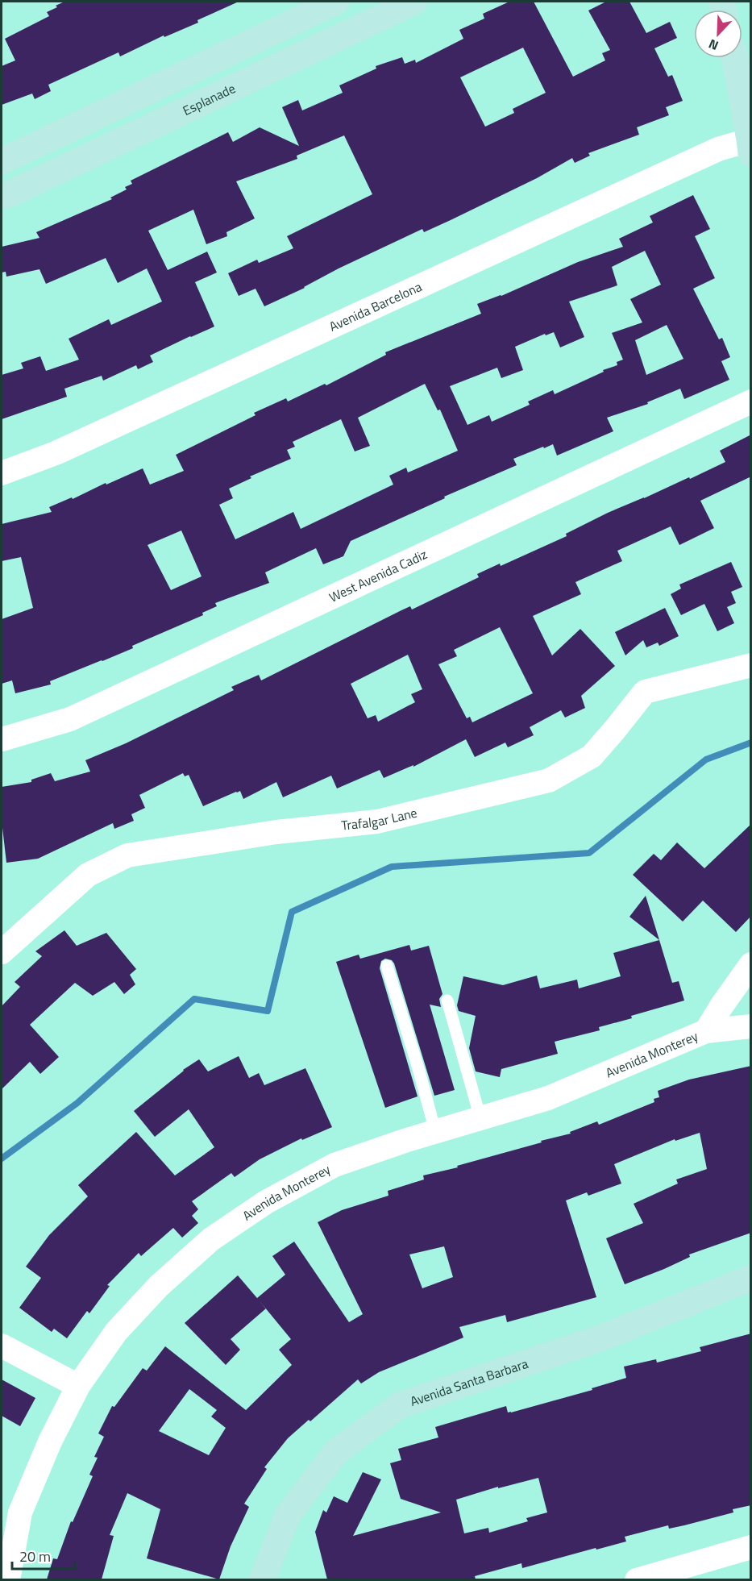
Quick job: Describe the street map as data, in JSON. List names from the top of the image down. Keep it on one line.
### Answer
{"streets":{"street":["Esplanade","Avenida Barcelona","West Avenida Cadiz","Trafalgar Lane","Avenida Monterey","Avenida Santa Barbara"]},"scale_bar":"20 m","north":"bottom left"}
